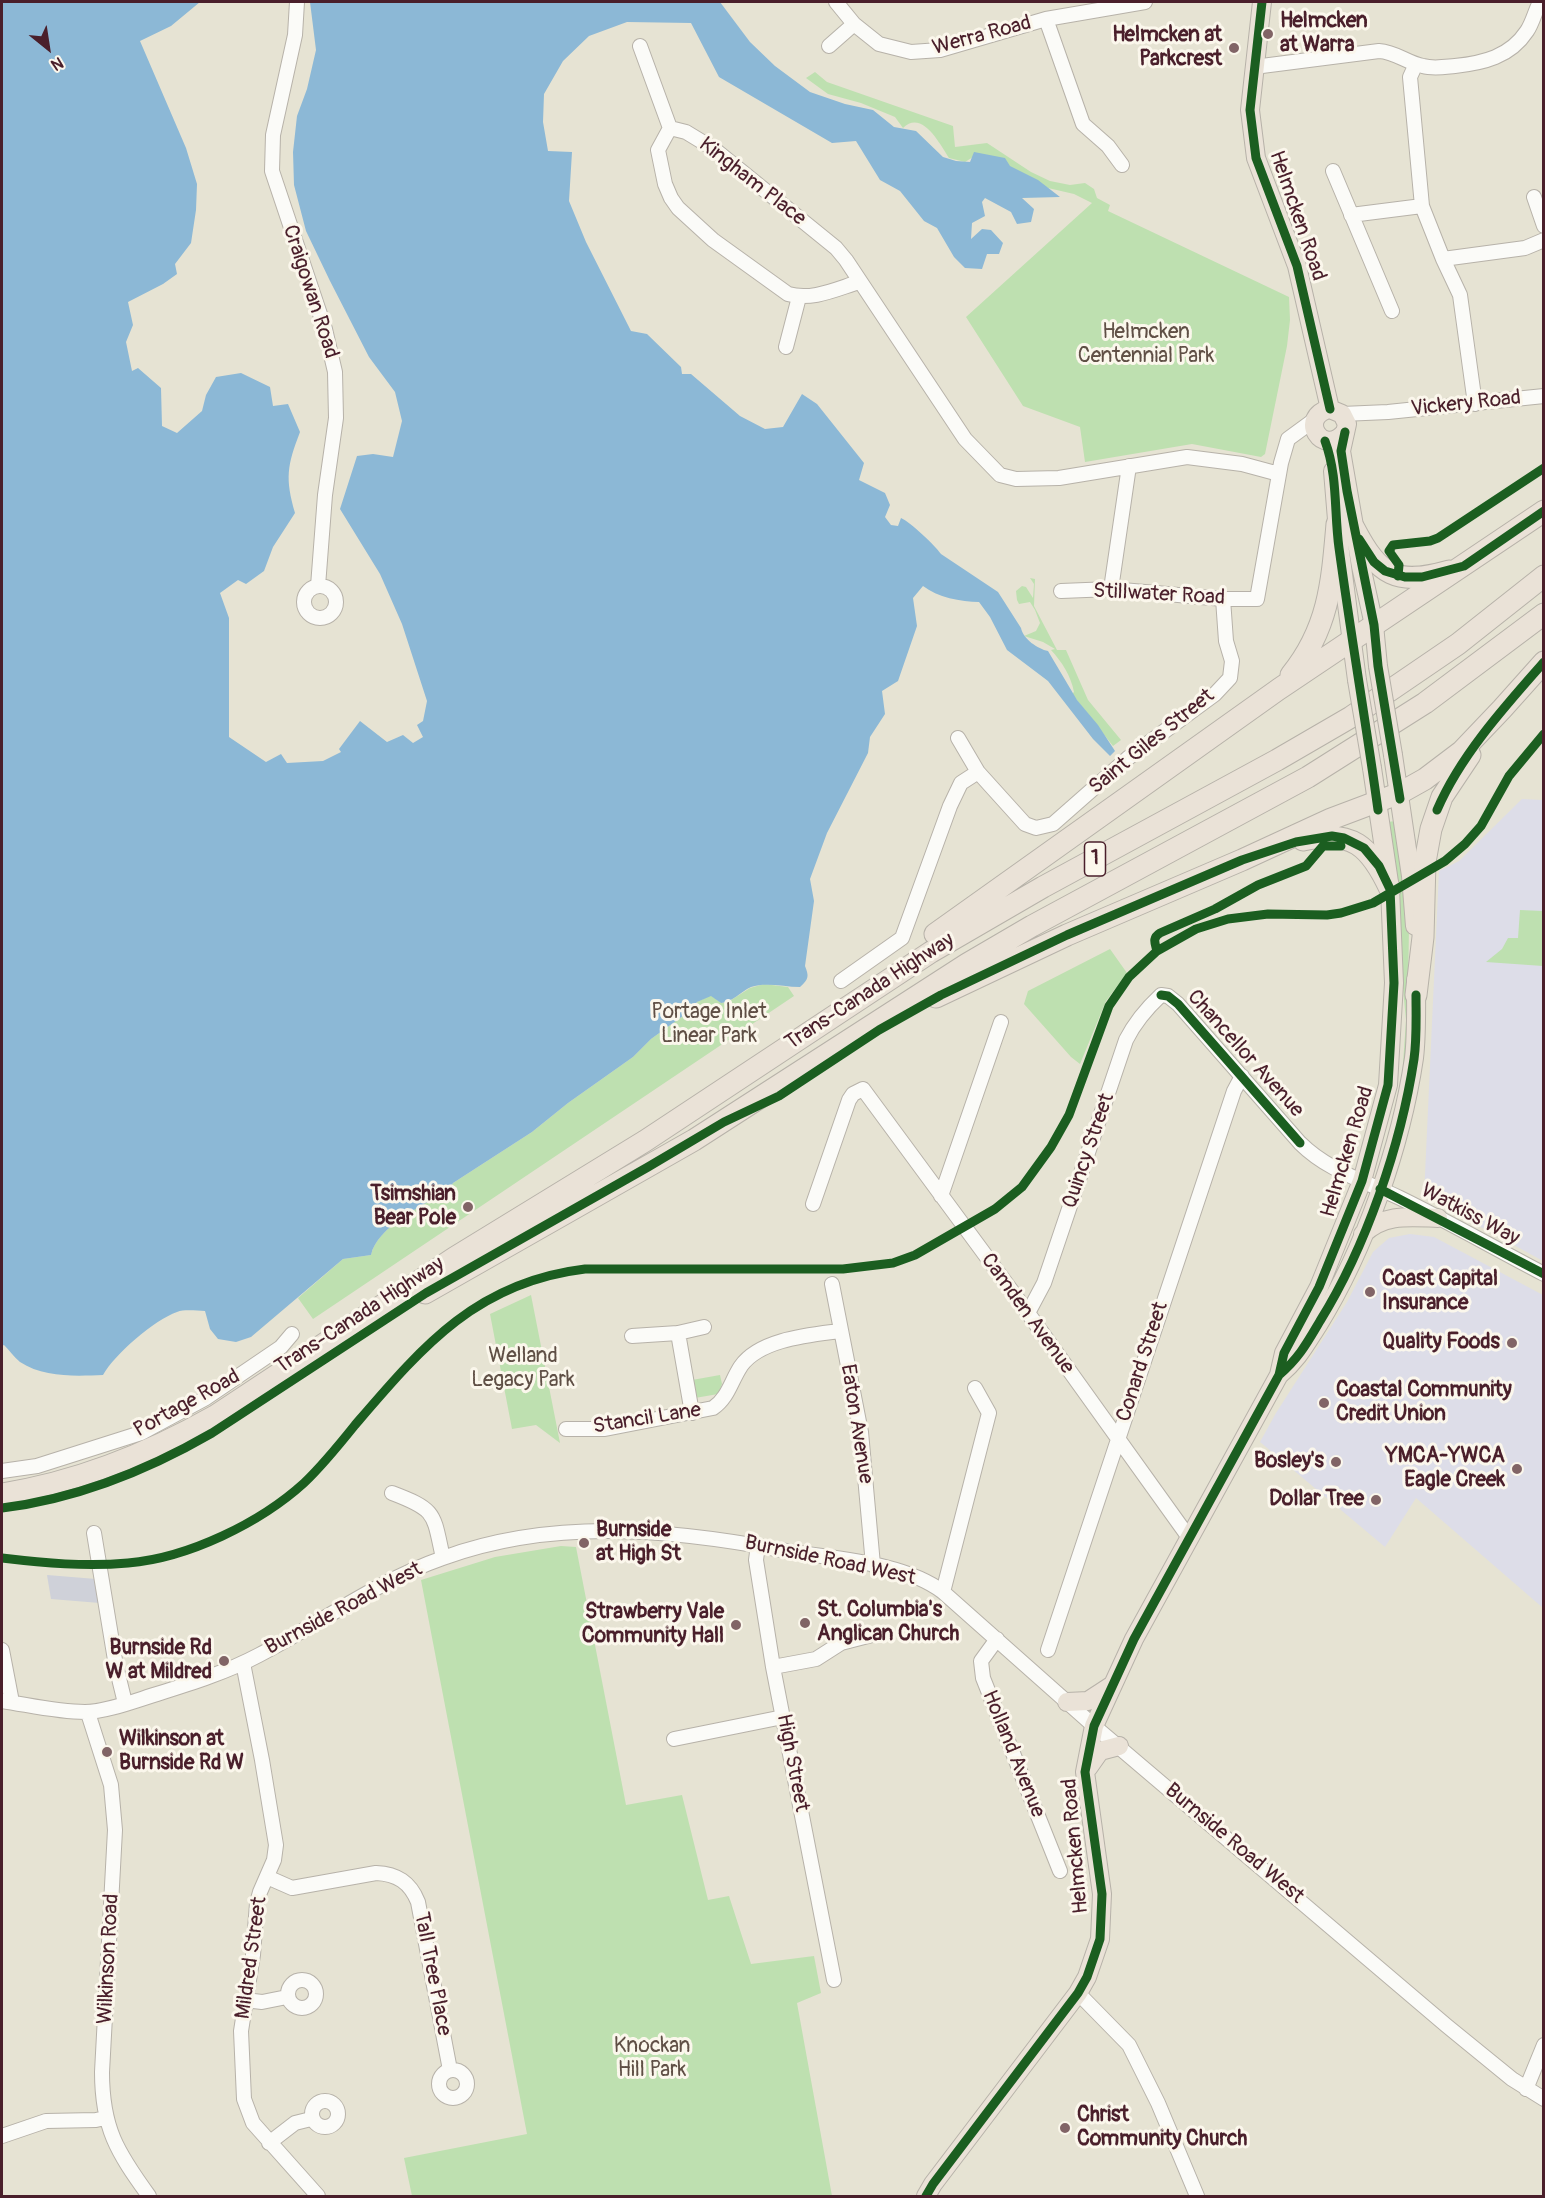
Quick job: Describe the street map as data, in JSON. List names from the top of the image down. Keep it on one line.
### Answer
{"streets":{"highway":["1","Trans-Canada Highway"],"main road":["Helmcken Road"],"street":["Werra Road","Kingham Place","Craigowan Road","Vickery Road","Stillwater Road","Saint Giles Street","Chancellor Avenue","Quincy Street","Watkiss Way","Camden Avenue","Conard Street","Portage Road","Stancil Lane","Eaton Avenue","Burnside Road West","Holland Avenue","High Street","Mildred Street","Wilkinson Road","Tall Tree Place"]},"crossings":[["Kingham Place","Stillwater Road"],["Helmcken Road","Vickery Road"],["Helmcken Road","Chancellor Avenue"],["Helmcken Road","Watkiss Way"],["Helmcken Road","Camden Avenue"],["Helmcken Road","Burnside Road West"],["Stillwater Road","Saint Giles Street"],["Chancellor Avenue","Quincy Street"],["Chancellor Avenue","Watkiss Way"],["Chancellor Avenue","Conard Street"],["Quincy Street","Camden Avenue"],["Camden Avenue","Conard Street"],["Stancil Lane","Eaton Avenue"],["Eaton Avenue","Burnside Road West"],["Burnside Road West","Holland Avenue"],["Burnside Road West","High Street"],["Burnside Road West","Mildred Street"],["Burnside Road West","Wilkinson Road"],["Mildred Street","Tall Tree Place"]],"parks":["Helmcken Centennial Park","Portage Inlet Linear Park","Welland Legacy Park","Knockan Hill Park"],"places":["Helmcken at Warra","Helmcken at Parkcrest","Tsimshian Bear Pole","Coast Capital Insurance","Quality Foods","Coastal Community Credit Union","Bosley's","YMCA-YWCA Eagle Creek","Dollar Tree","Burnside at High St","St. Columbia's Anglican Church","Strawberry Vale Community Hall","Burnside Rd W at Mildred","Wilkinson at Burnside Rd W","Christ Community Church"],"north":"bottom right"}
